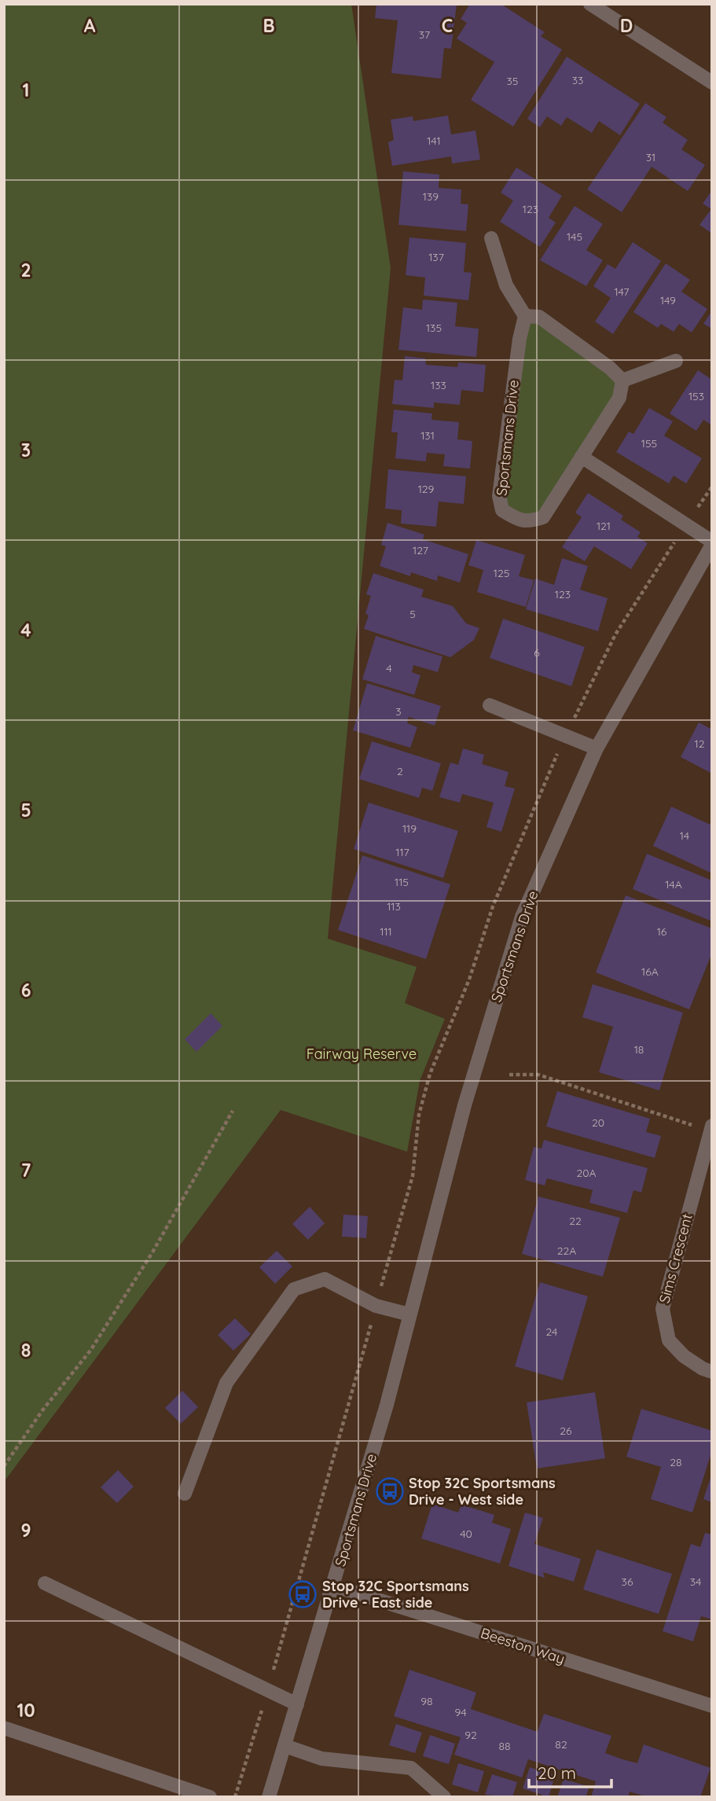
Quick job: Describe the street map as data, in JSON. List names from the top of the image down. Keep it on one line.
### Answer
{"streets":{"street":["Sportsmans Drive","Sims Crescent","Beeston Way"]},"crossings":[["Sportsmans Drive","Beeston Way"]],"parks":["Fairway Reserve"],"places":{"bus stop":["Stop 32C Sportsmans Drive - West side","Stop 32C Sportsmans Drive - East side"]},"house_numbers":["37","33","35","141","31","139","123","145","137","147","149","135","133","153","131","155","129","121","127","125","123","5","6","4","3","12","2","119","14","117","115","14A","113","111","16","16A","18","20","20A","22","22A","24","26","28","40","36","34","98","94","92","82","88"],"scale_bar":"20 m","grid":{"columns":["A","B","C","D"],"rows":["1","2","3","4","5","6","7","8","9","10"]}}
